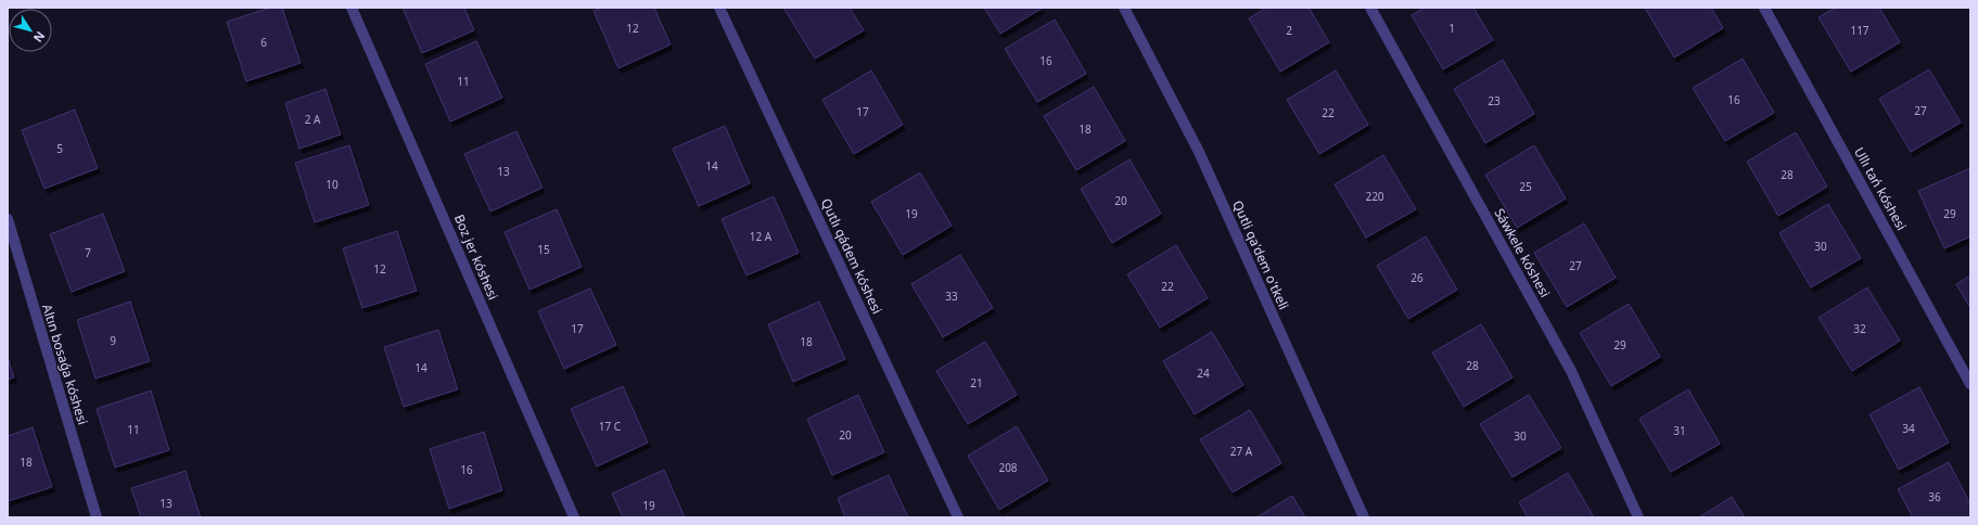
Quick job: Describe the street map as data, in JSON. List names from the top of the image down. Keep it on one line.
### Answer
{"streets":{"street":["Ullı tań kóshesi","Sáwkele kóshesi","Qutli qa'dem o'tkeli","Qutlı qádem kóshesi","Boz jer kóshesi","Altın bosaǵa kóshesi"]},"house_numbers":["12","1","2","117","6","16","11","16","23","27","17","22","2 А","18","5","14","13","28","10","25","220","20","19","29","12 А","30","15","7","27","12","26","22","33","17","32","9","18","29","28","14","24","21","17 С","34","11","31","20","30","27 А","18","208","16","36","13","19"],"north":"bottom right"}
